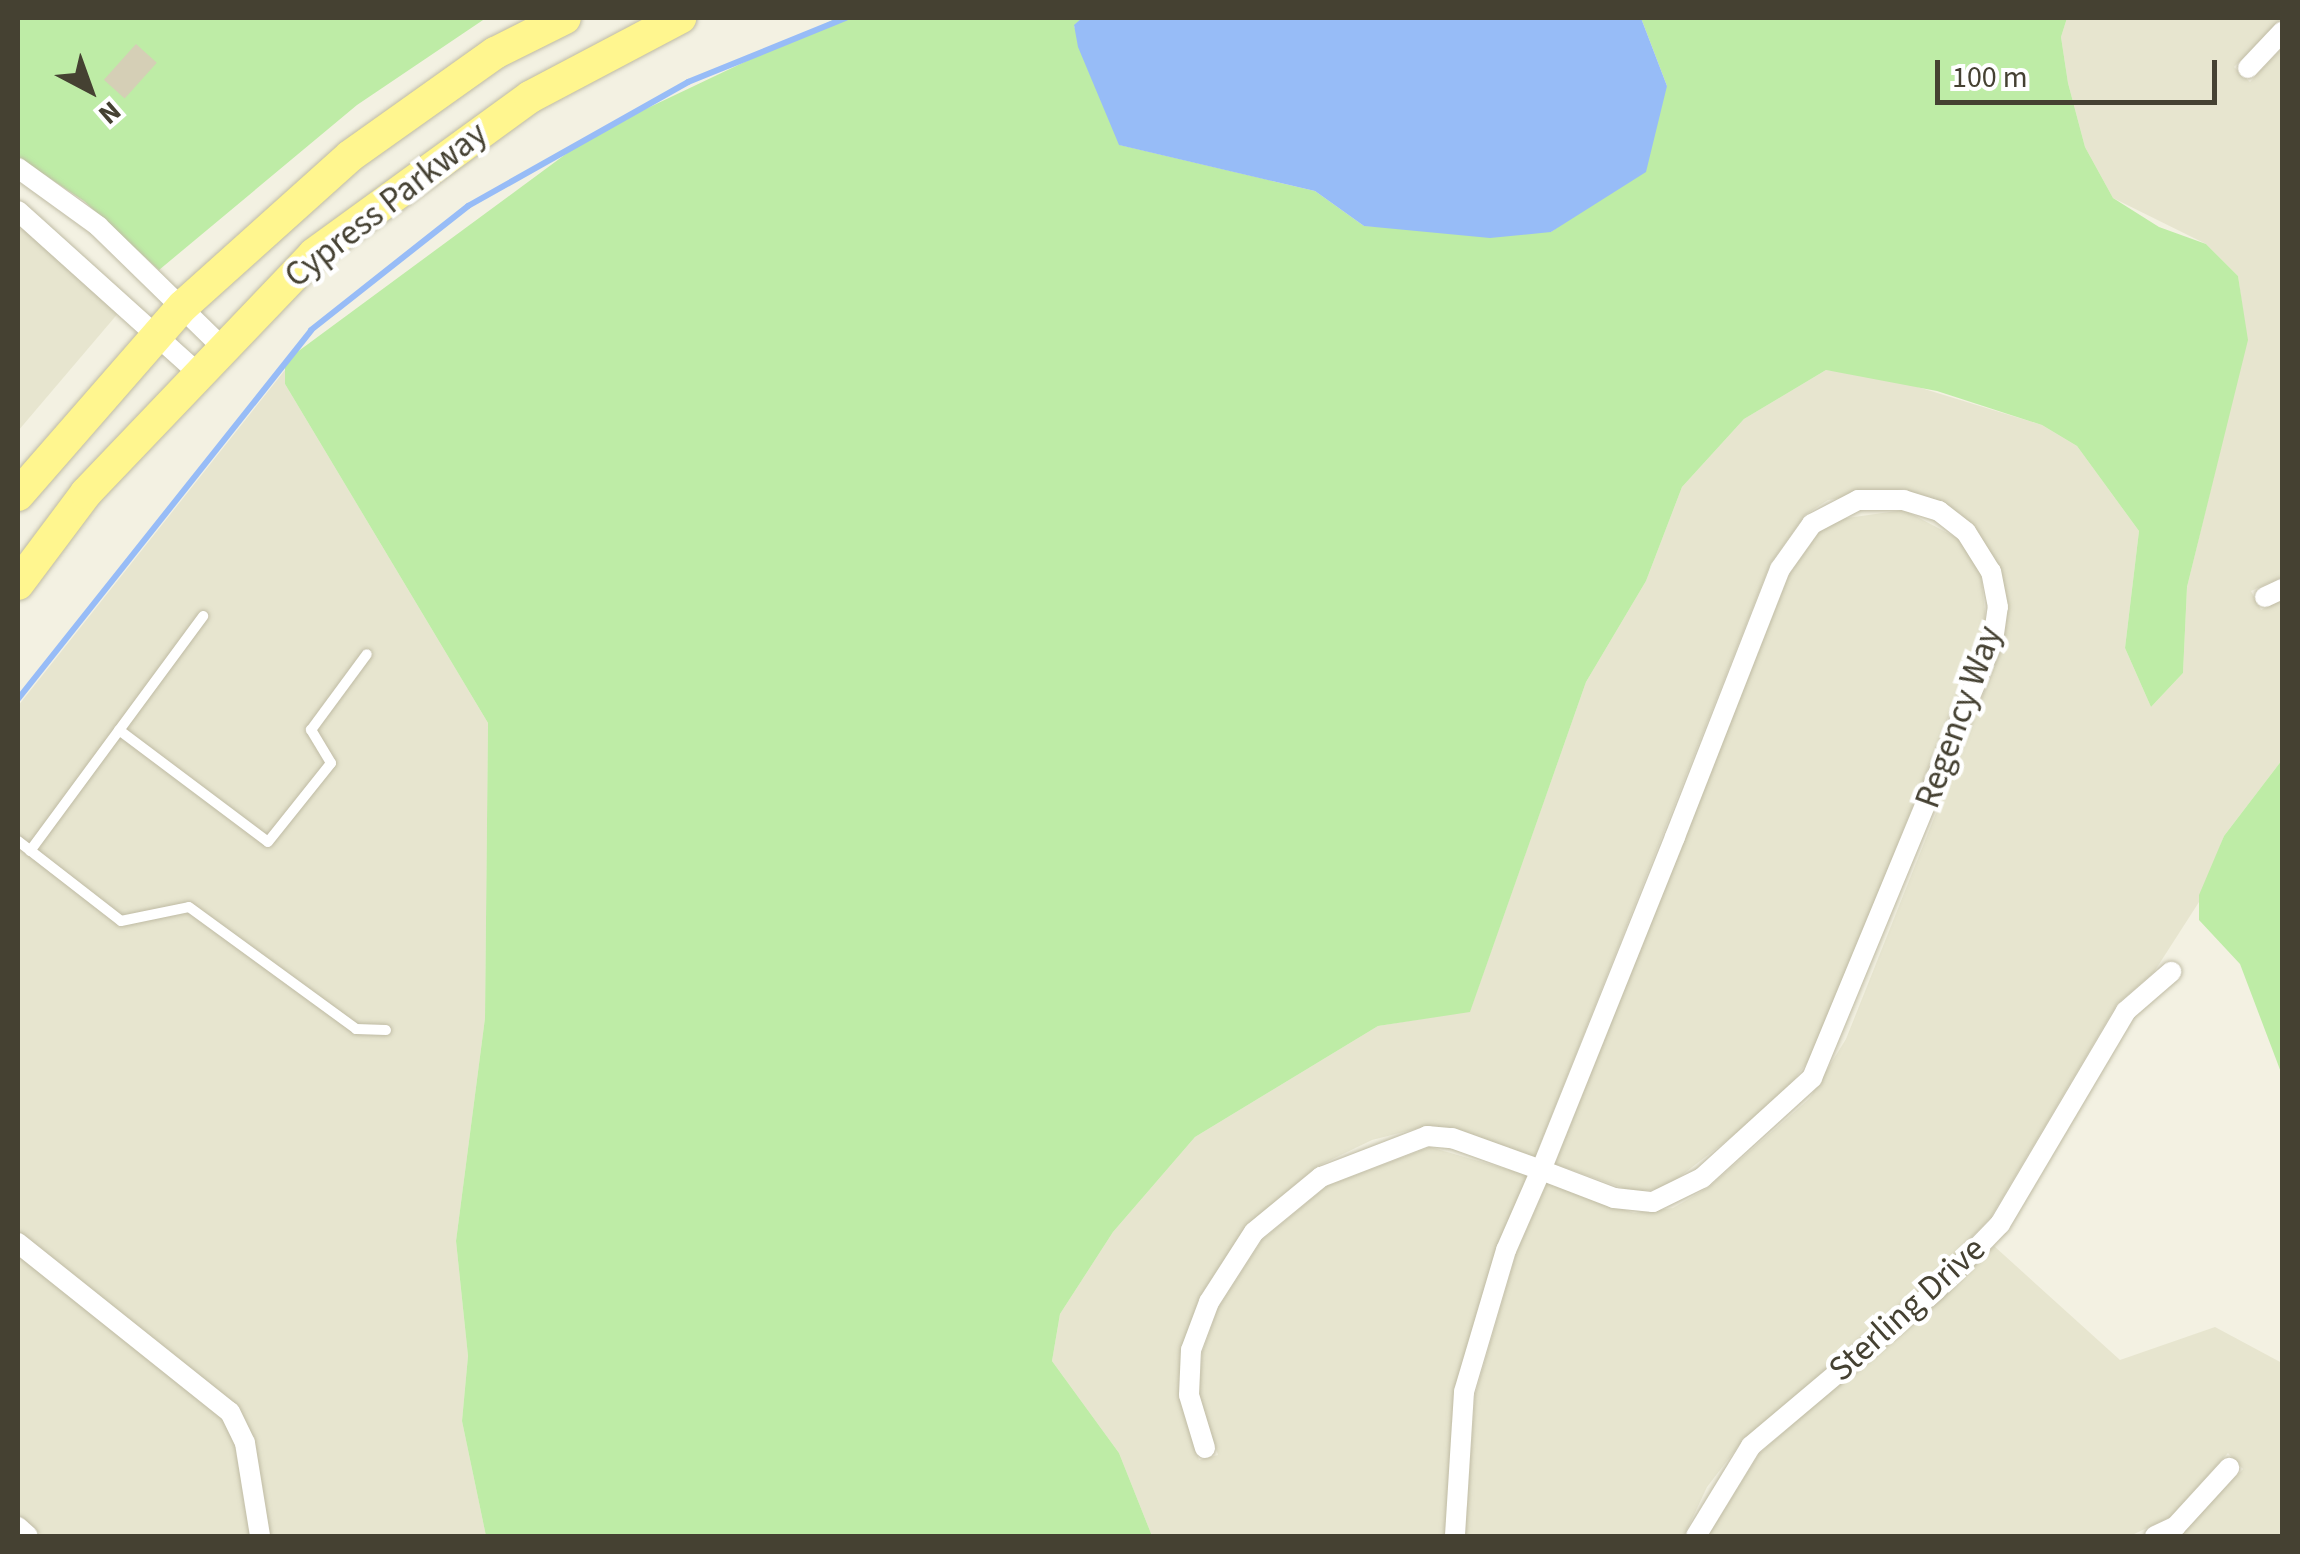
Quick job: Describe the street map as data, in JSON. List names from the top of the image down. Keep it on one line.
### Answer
{"streets":{"main road":["Cypress Parkway"],"street":["Regency Way","Sterling Drive"]},"scale_bar":"100 m","north":"bottom right"}
